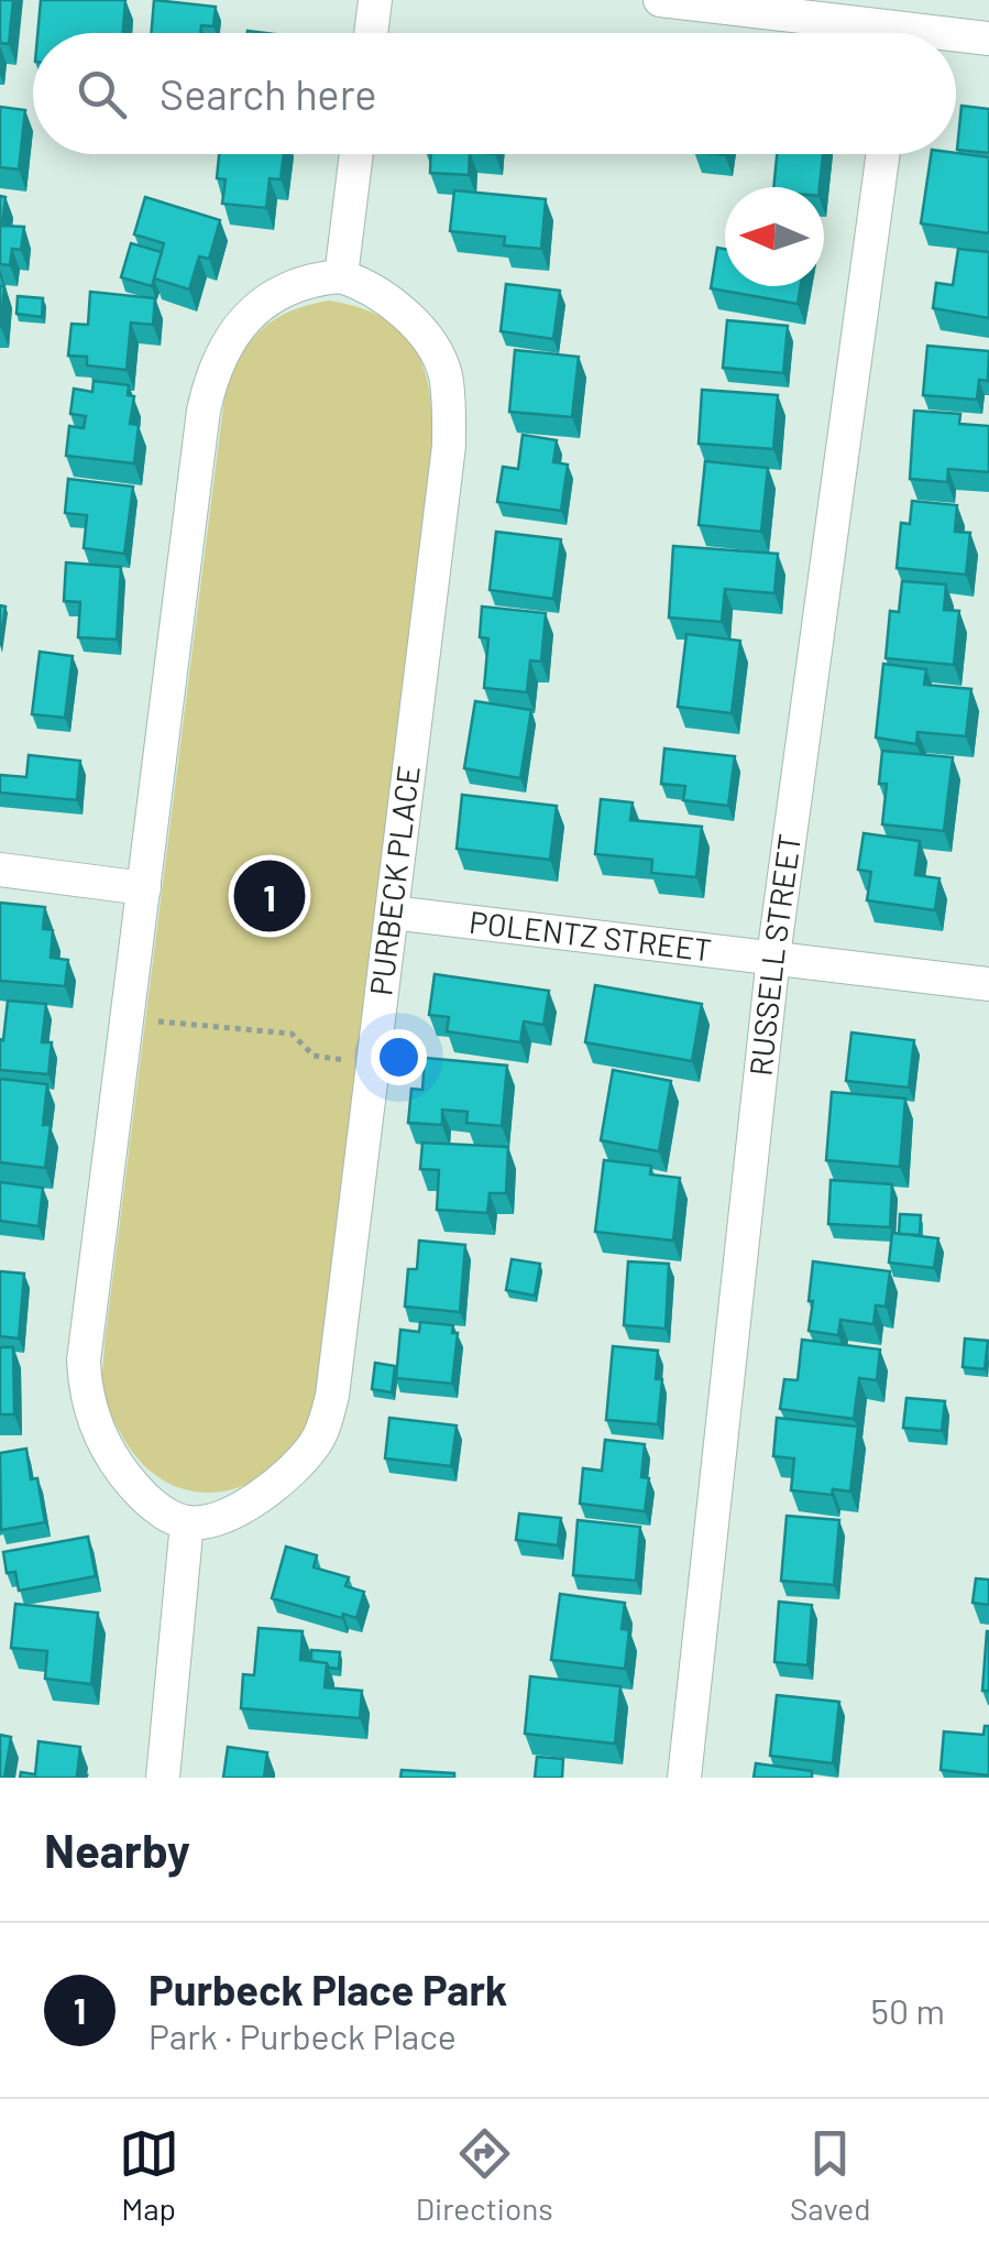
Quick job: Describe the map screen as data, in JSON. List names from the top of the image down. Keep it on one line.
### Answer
{"streets":{"street":["PURBECK PLACE","POLENTZ STREET","RUSSELL STREET"]},"crossings":[["PURBECK PLACE","POLENTZ STREET"],["POLENTZ STREET","RUSSELL STREET"]],"north":"left","page":{"search":"Search here","pins":"1","heading":"Nearby","list":[{"mark":"1","name":"Purbeck Place Park","note":"Park · Purbeck Place","value":"50 m"}],"nav":["Map","Directions","Saved"]}}
